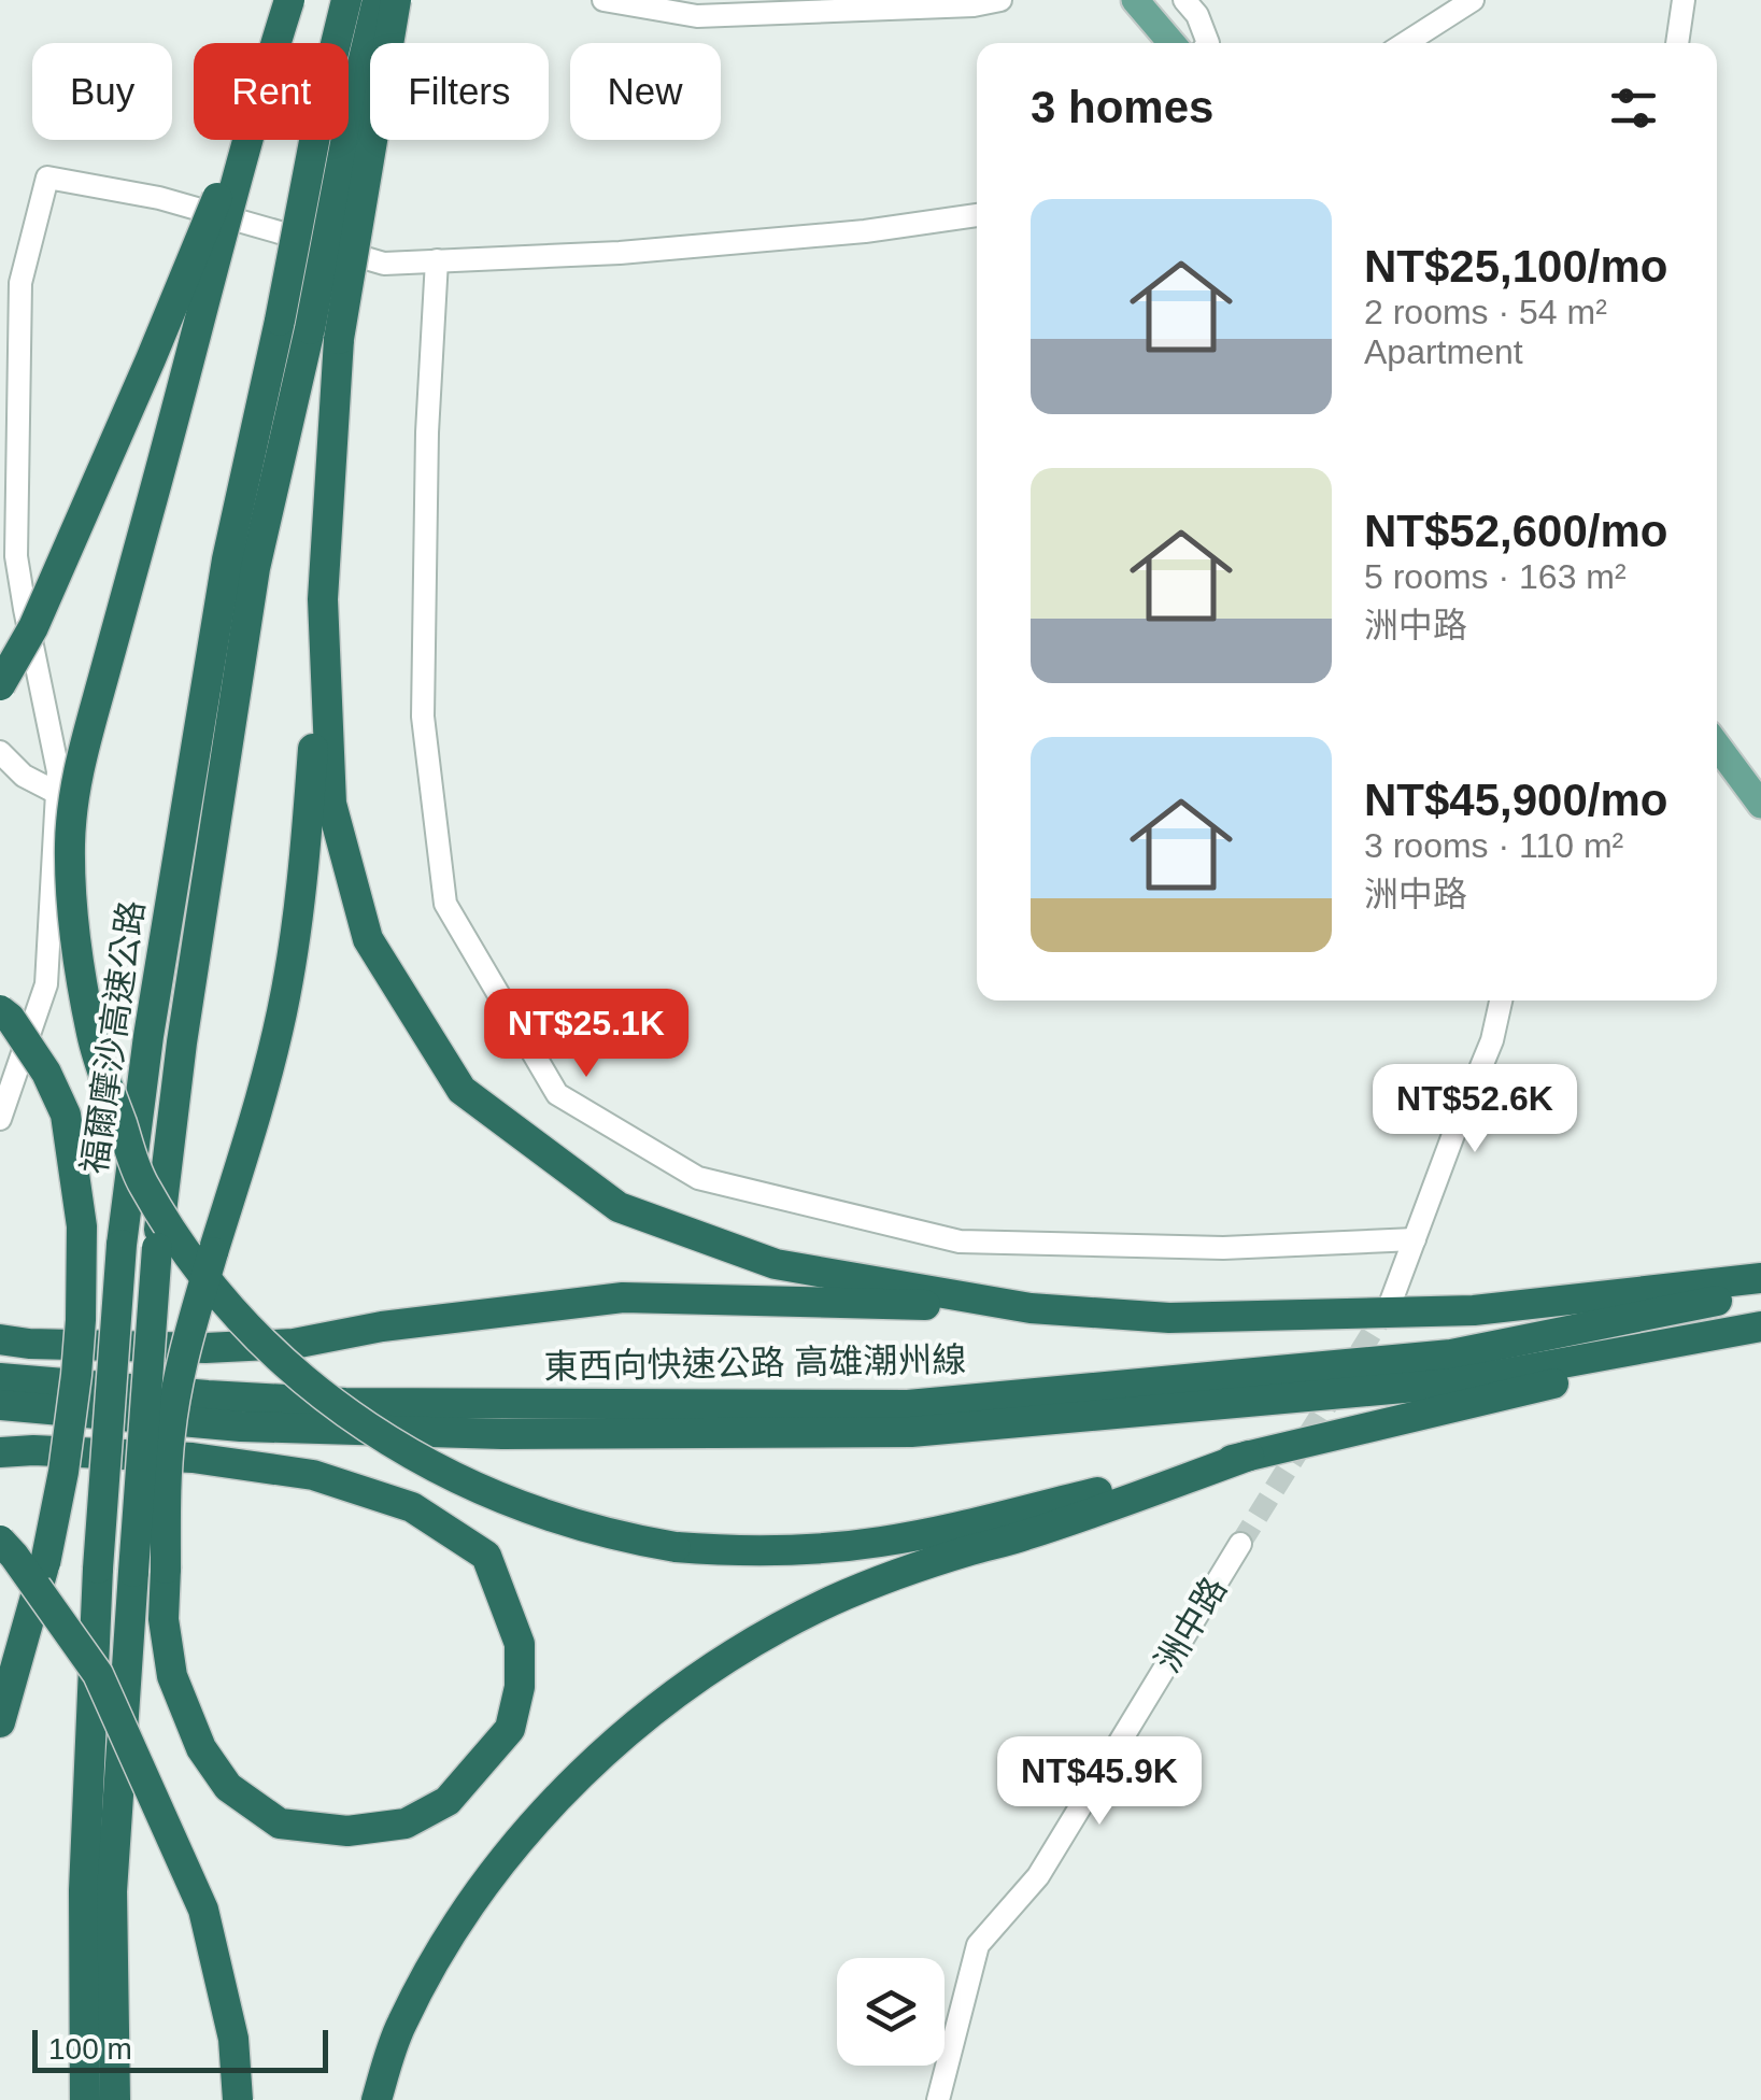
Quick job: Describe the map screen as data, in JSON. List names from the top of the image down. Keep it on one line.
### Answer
{"streets":{"highway":["福爾摩沙高速公路","東西向快速公路 高雄潮州線"],"street":["洲中路"]},"scale_bar":"100 m","page":{"chip":["Buy","Rent","Filters","New"],"heading":"3 homes","list":[{"name":"NT$25,100/mo","note":"2 rooms · 54 m² · Apartment"},{"name":"NT$52,600/mo","note":"5 rooms · 163 m² · 洲中路"},{"name":"NT$45,900/mo","note":"3 rooms · 110 m² · 洲中路"}],"price":["NT$25.1K","NT$52.6K","NT$45.9K"],"scale":"100 m"}}
